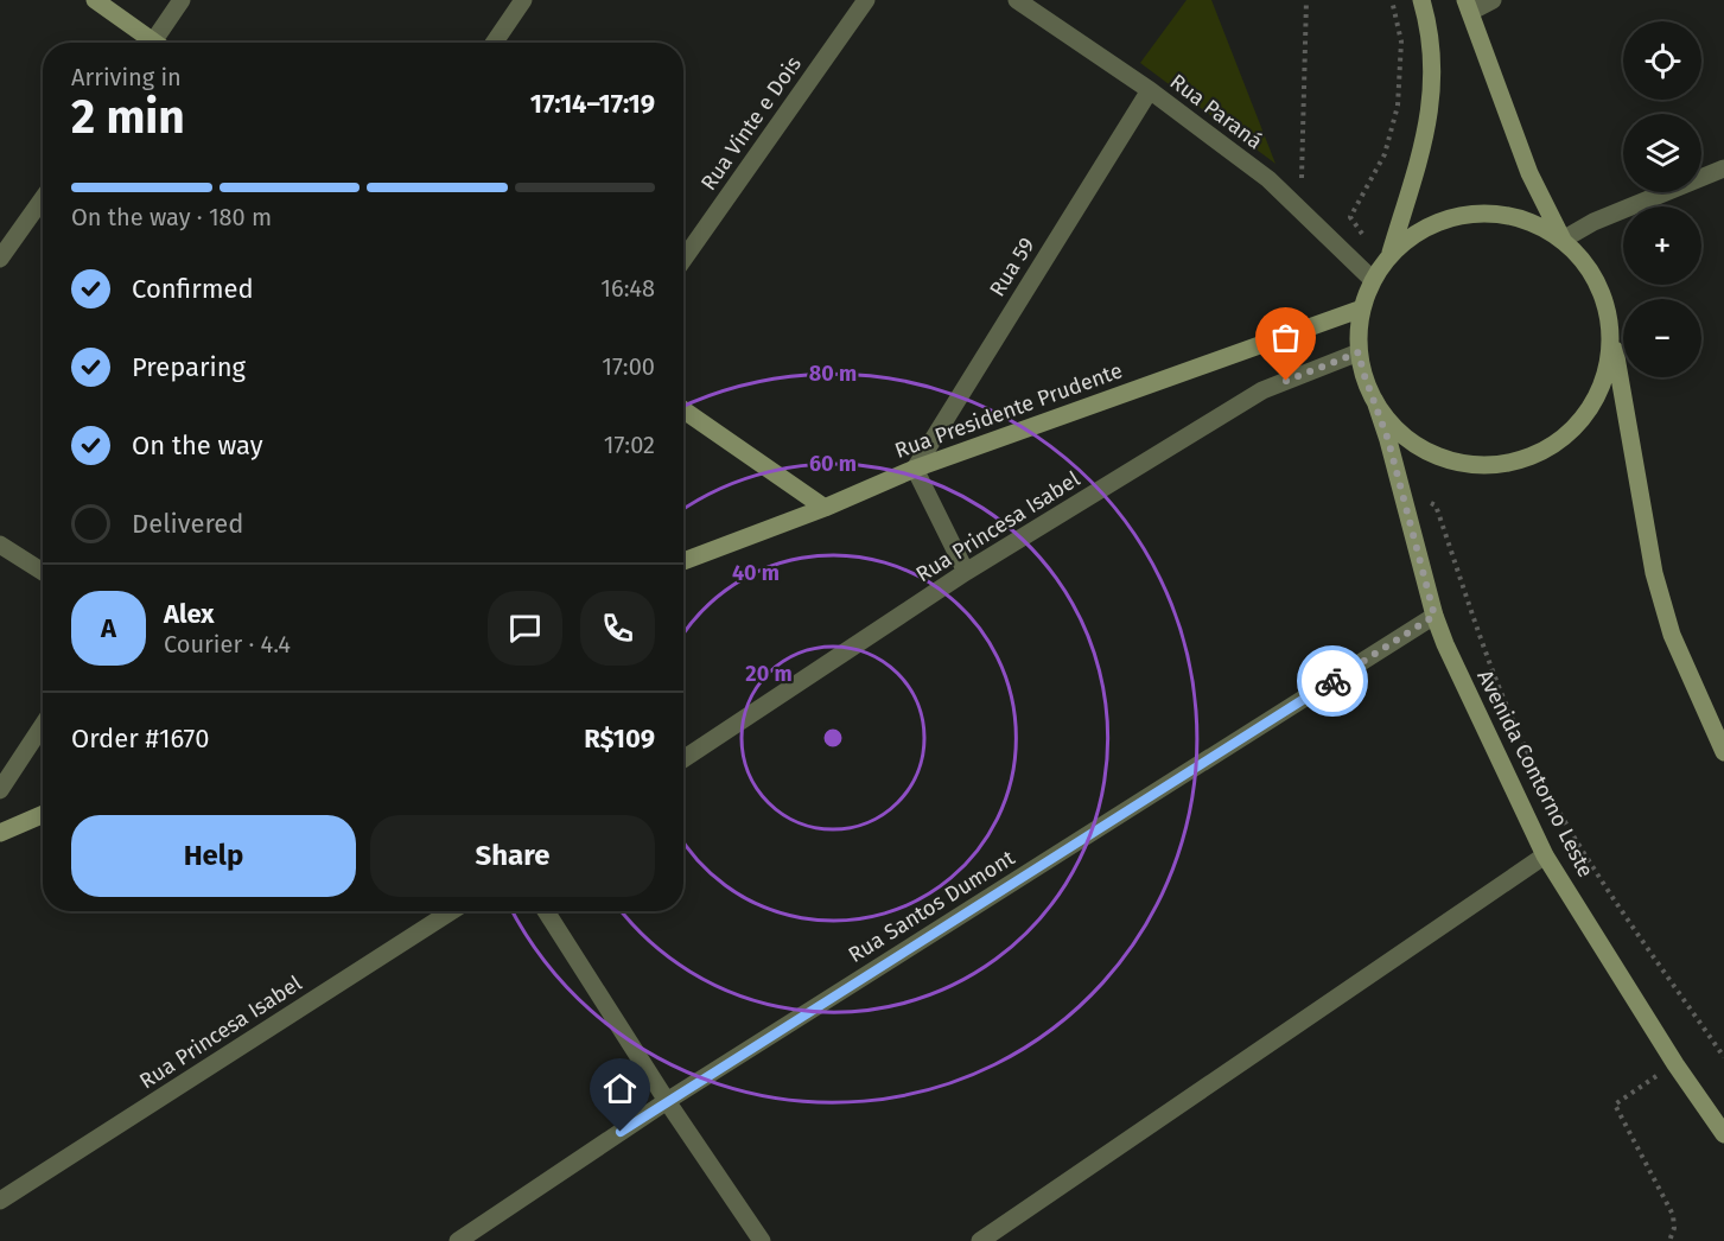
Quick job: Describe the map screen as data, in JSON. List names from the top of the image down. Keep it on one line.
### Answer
{"streets":{"street":["Rua Paraná","Rua Vinte e Dois","Rua 59","Rua Presidente Prudente","Rua Princesa Isabel","Avenida Contorno Leste","Rua Santos Dumont"]},"crossings":[["Rua Paraná","Rua 59"],["Rua Paraná","Rua Presidente Prudente"],["Rua Paraná","Rua Princesa Isabel"],["Rua Paraná","Avenida Contorno Leste"],["Rua 59","Rua Presidente Prudente"],["Rua Presidente Prudente","Rua Princesa Isabel"],["Rua Presidente Prudente","Avenida Contorno Leste"],["Rua Princesa Isabel","Avenida Contorno Leste"],["Avenida Contorno Leste","Rua Santos Dumont"]],"page":{"map_buttons":["+","−"],"heading":["2 min","Arriving in","17:14–17:19"],"panel":["Alex","Courier · 4.4","Order #1670","R$109"],"bar":"On the way · 180 m","list":[["Confirmed","16:48"],["Preparing","17:00"],["On the way","17:02"],"Delivered"],"round":"A","buttons":["Help","Share"]},"rings":["80 m","60 m","40 m","20 m"]}
